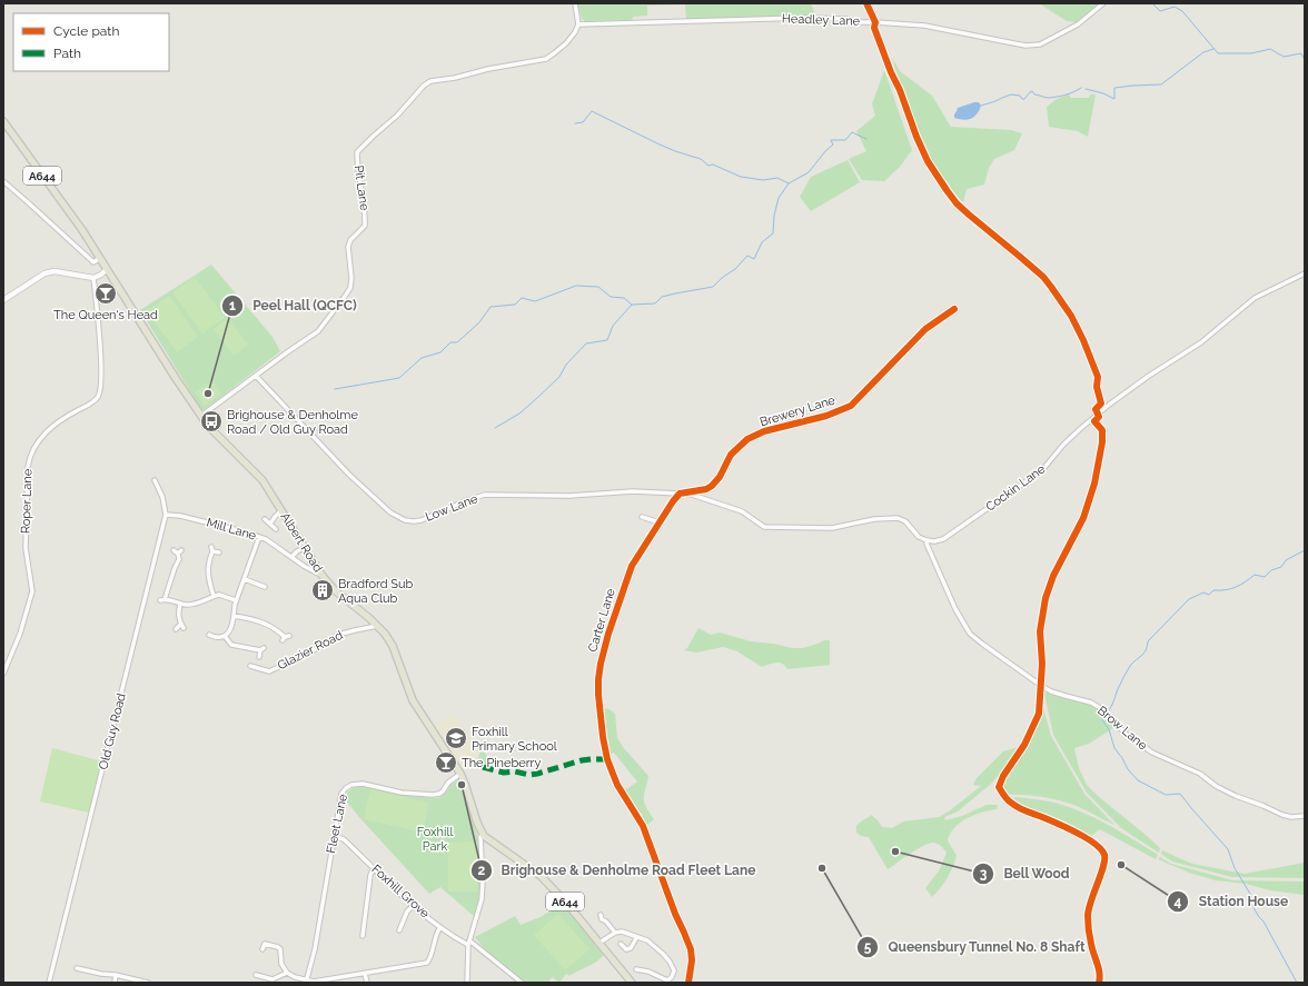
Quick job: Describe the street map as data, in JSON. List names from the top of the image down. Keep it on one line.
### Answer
{"streets":{"main road":["A644","Albert Road"],"street":["Headley Lane","Pit Lane","Brewery Lane","Cockin Lane","Roper Lane","Low Lane","Mill Lane","Carter Lane","Glazier Road","Brow Lane","Old Guy Road","Fleet Lane","Foxhill Grove"]},"crossings":[["Headley Lane","Pit Lane"],["A644","Albert Road"],["A644","Fleet Lane"],["Pit Lane","Low Lane"],["Pit Lane","Albert Road"],["Cockin Lane","Brow Lane"],["Low Lane","Carter Lane"],["Mill Lane","Albert Road"],["Mill Lane","Old Guy Road"],["Albert Road","Glazier Road"],["Albert Road","Fleet Lane"],["Fleet Lane","Foxhill Grove"]],"parks":["Foxhill Park"],"places":{"bar":["The Queen's Head","The Pineberry"],"other":["Peel Hall (QCFC)","Brighouse & Denholme Road Fleet Lane","Bell Wood","Station House","Queensbury Tunnel No. 8 Shaft"],"bus stop":["Brighouse & Denholme Road / Old Guy Road"],"building":["Bradford Sub Aqua Club"],"school or university":["Foxhill Primary School"]},"legend":["Cycle path","Path"]}
